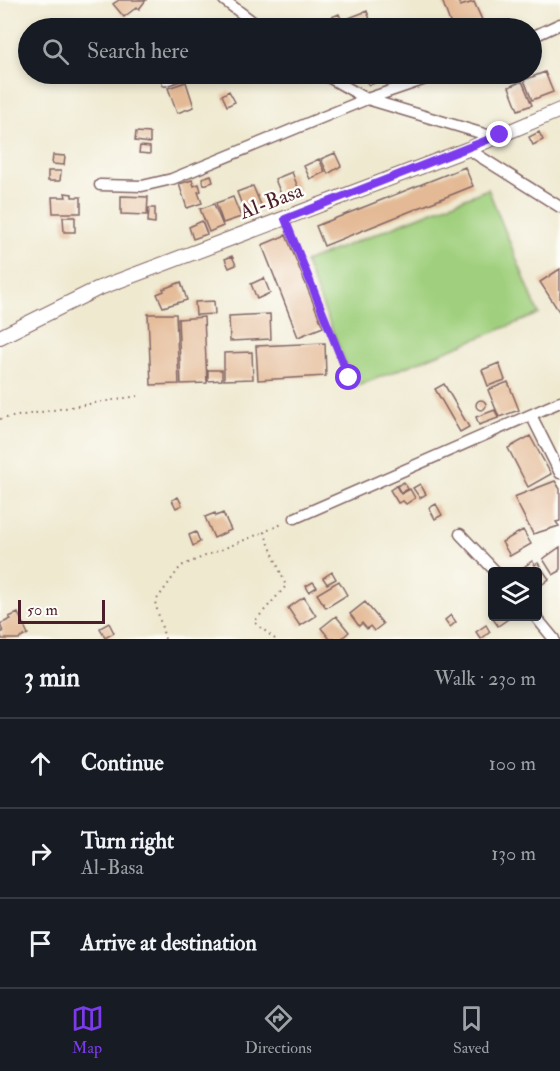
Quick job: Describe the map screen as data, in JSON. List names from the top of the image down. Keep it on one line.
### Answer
{"streets":{"street":["Al-Basa"]},"scale_bar":"50 m","page":{"search":"Search here","scale":"50 m","heading":["3 min","Walk · 230 m"],"list":[["Continue","100 m"],["Turn right","Al-Basa","130 m"],"Arrive at destination"],"nav":["Map","Directions","Saved"]}}
